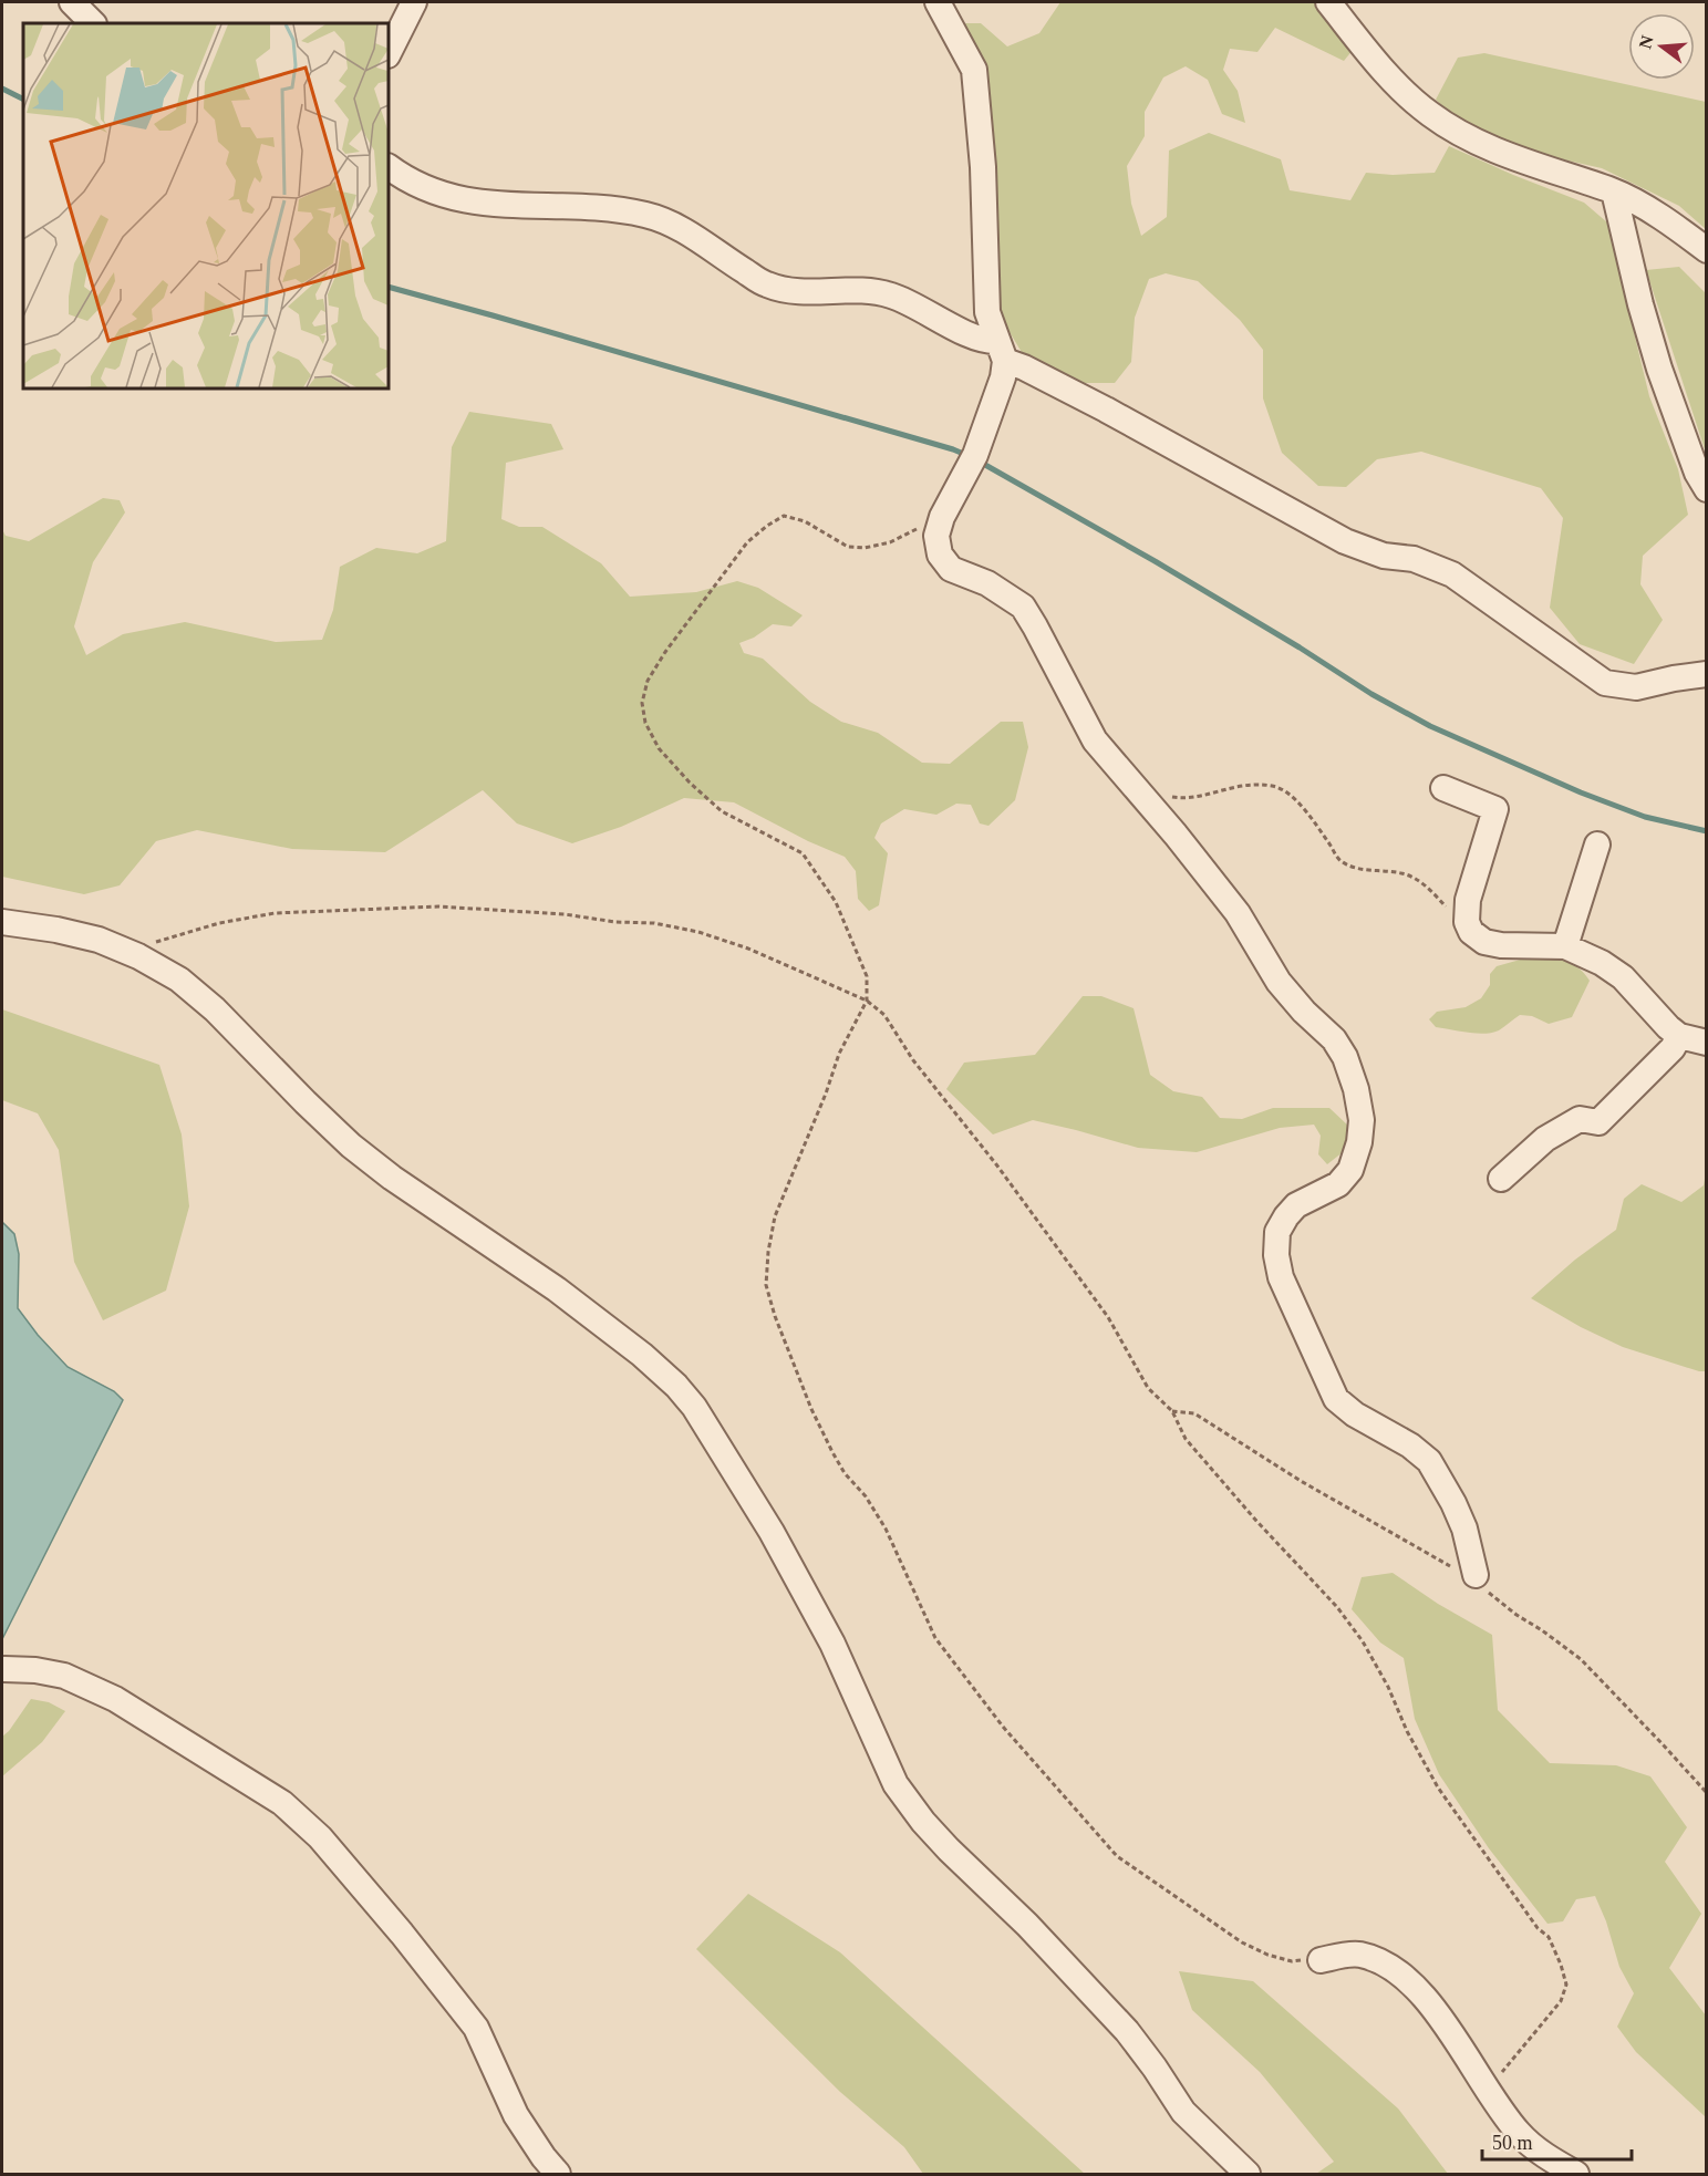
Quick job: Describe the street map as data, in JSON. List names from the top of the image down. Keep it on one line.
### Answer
{"scale_bar":"50 m","north":"left"}
